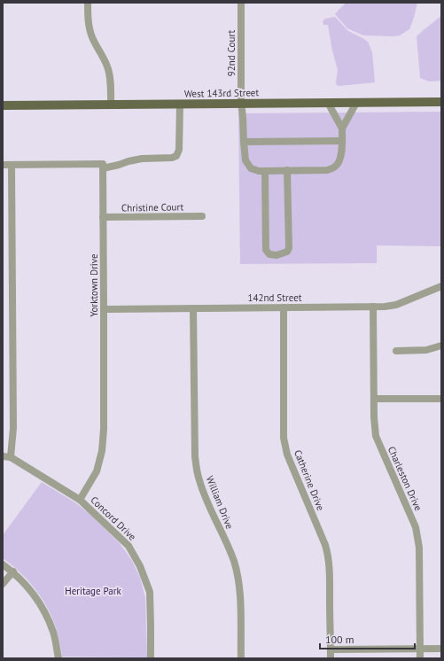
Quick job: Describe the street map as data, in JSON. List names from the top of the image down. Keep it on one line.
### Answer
{"streets":{"main road":["West 143rd Street"],"street":["92nd Court","Christine Court","Yorktown Drive","142nd Street","Charleston Drive","Catherine Drive","William Drive","Concord Drive"]},"crossings":[["92nd Court","West 143rd Street"],["Christine Court","Yorktown Drive"],["Yorktown Drive","142nd Street"],["Yorktown Drive","Concord Drive"],["142nd Street","Charleston Drive"],["142nd Street","Catherine Drive"],["142nd Street","William Drive"]],"parks":["Heritage Park"],"scale_bar":"100 m"}
